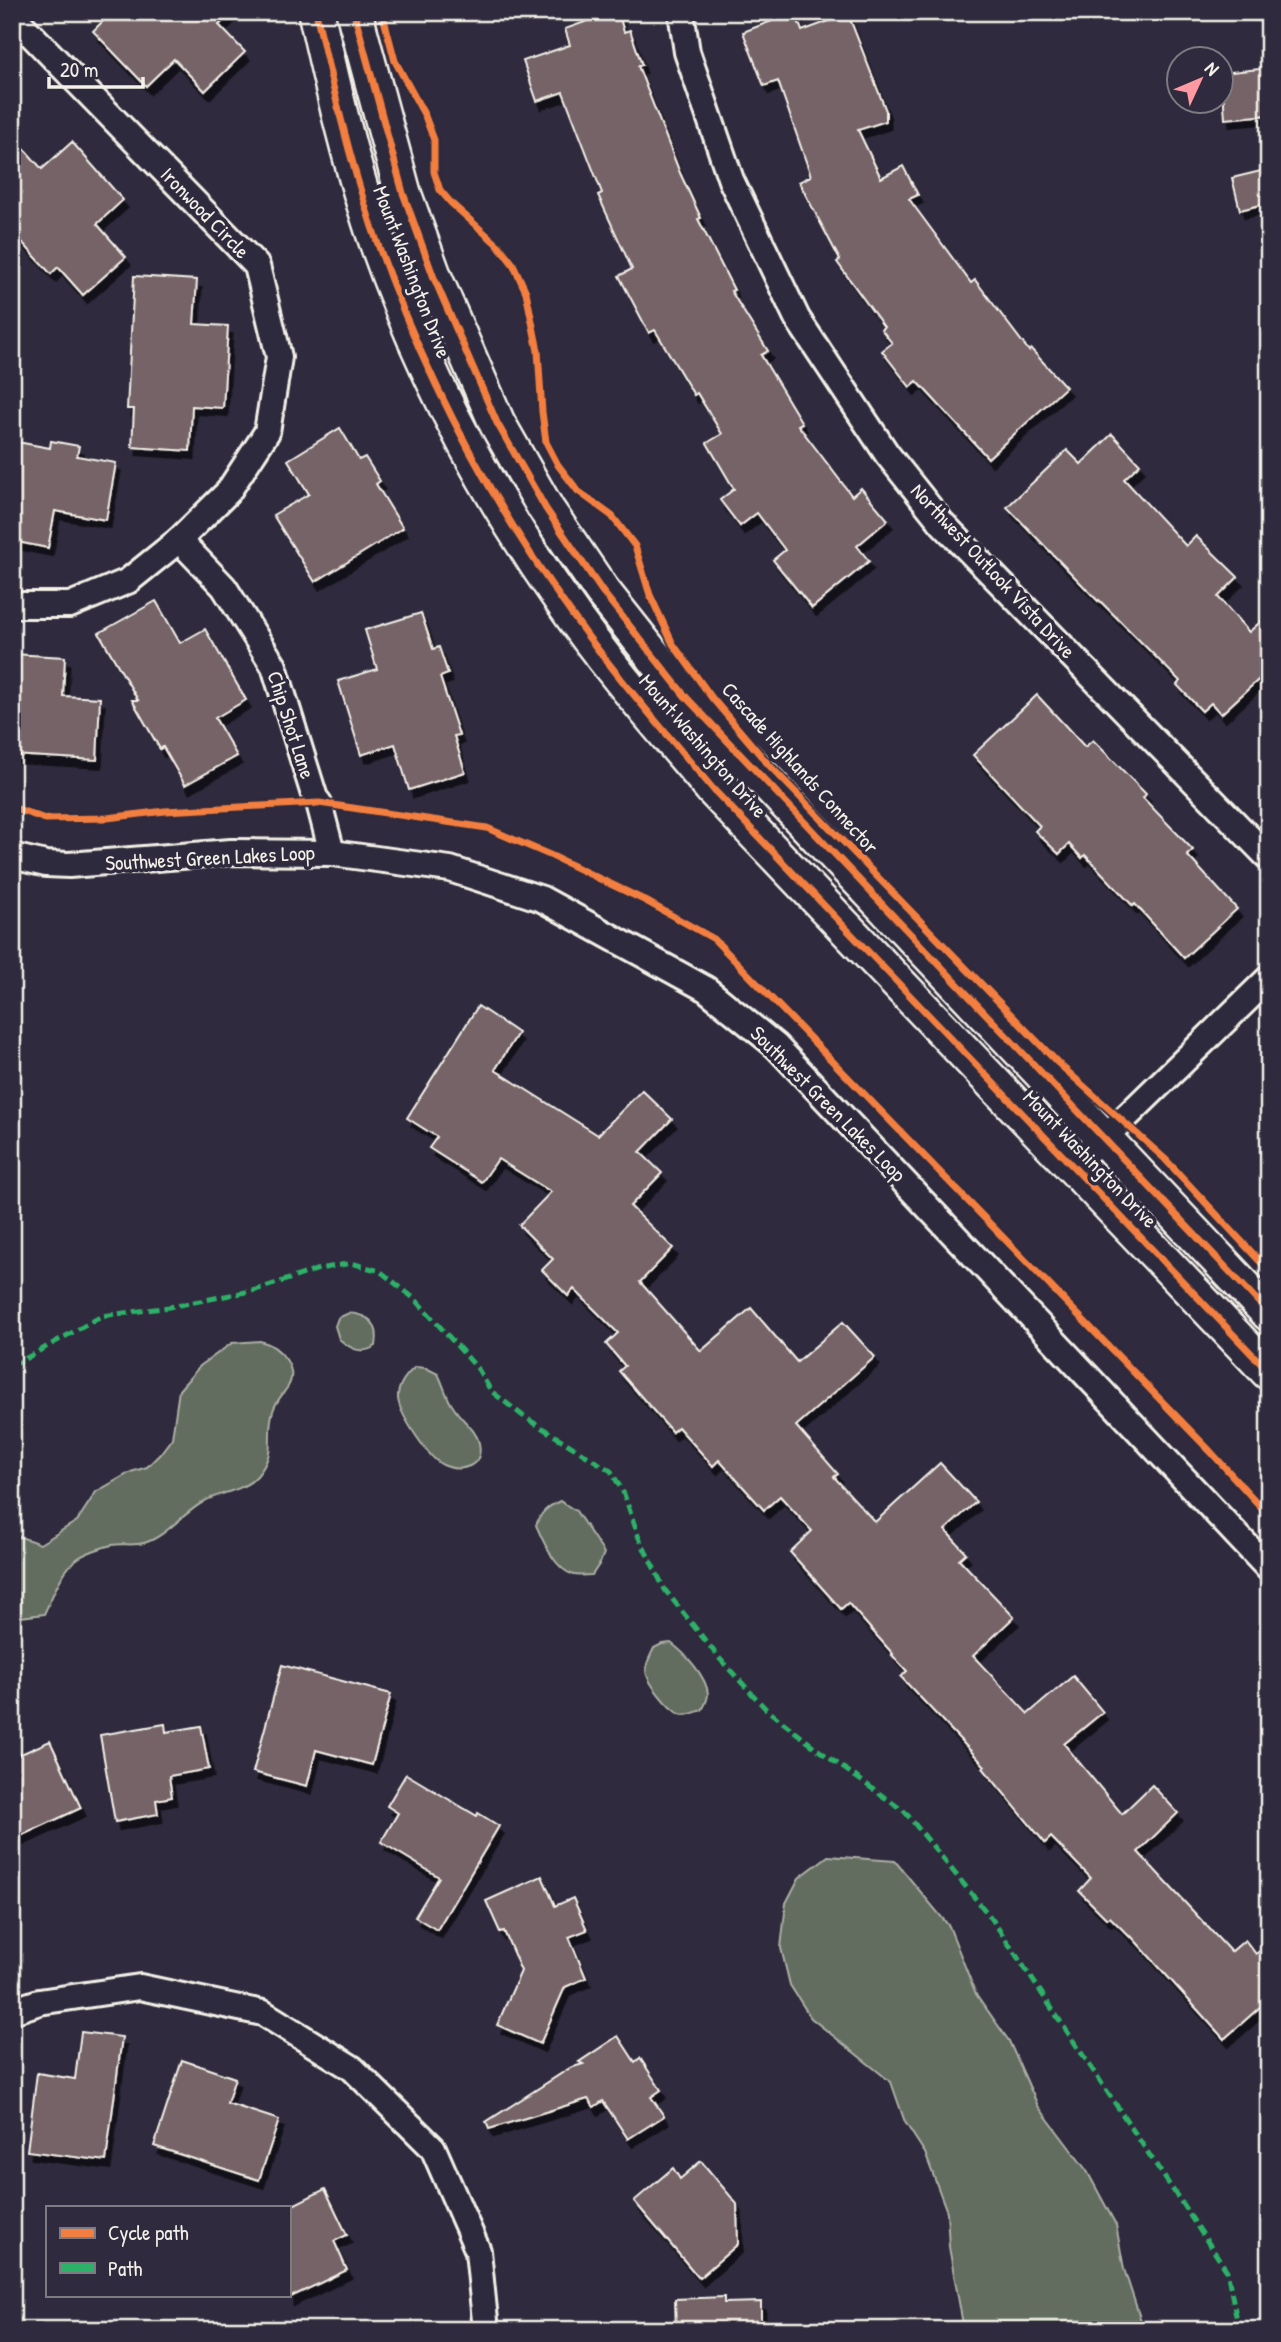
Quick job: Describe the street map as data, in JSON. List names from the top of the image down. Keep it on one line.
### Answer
{"streets":{"main road":["Mount Washington Drive"],"street":["Ironwood Circle","Northwest Outlook Vista Drive","Chip Shot Lane","Southwest Green Lakes Loop"],"cycle path":["Cascade Highlands Connector"]},"crossings":[["Ironwood Circle","Chip Shot Lane"],["Chip Shot Lane","Southwest Green Lakes Loop"]],"legend":["Cycle path","Path"],"scale_bar":"20 m","north":"top right"}
